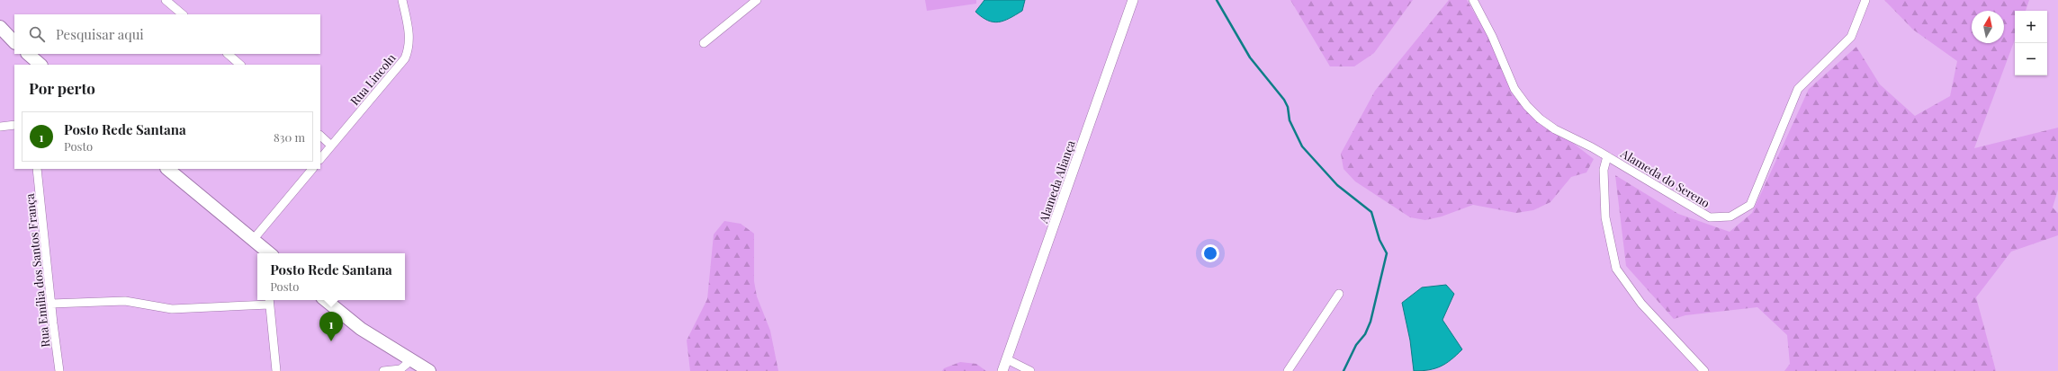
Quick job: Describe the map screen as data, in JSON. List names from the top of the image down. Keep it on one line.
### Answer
{"streets":{"street":["Rua Lincoln","Alameda do Sereno","Alameda Aliança","Rua Emília dos Santos França"]},"north":"top","page":{"map_buttons":["+","−"],"search":"Pesquisar aqui","heading":"Por perto","list":[{"mark":"1","name":"Posto Rede Santana","note":"Posto","value":"830 m"}],"popup":["Posto Rede Santana","Posto"],"pins":"1"}}
